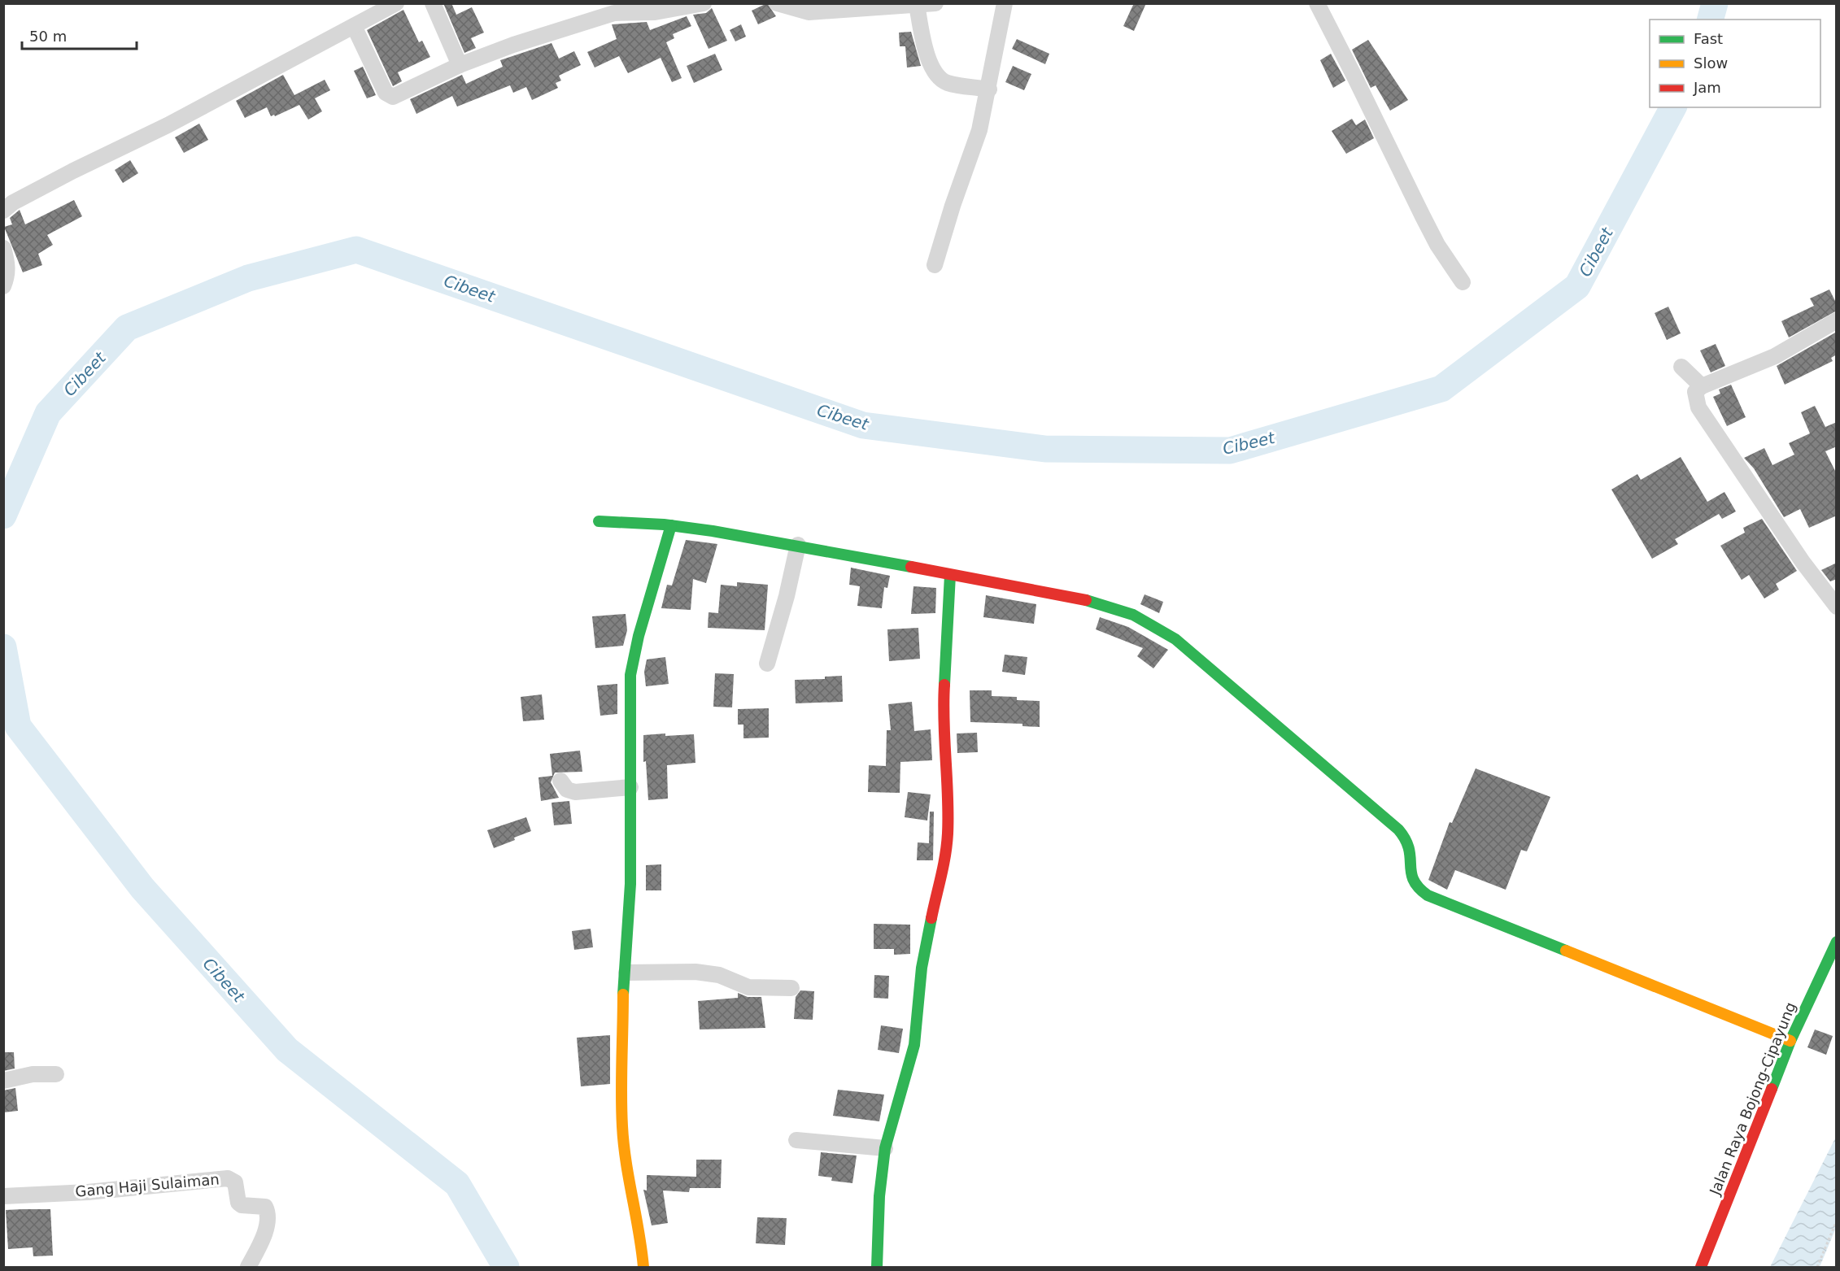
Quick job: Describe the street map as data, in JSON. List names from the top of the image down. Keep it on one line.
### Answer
{"streets":{"street":["Jalan Raya Bojong-Cipayung","Gang Haji Sulaiman"]},"water":["Cibeet"],"legend":["Fast","Slow","Jam"],"scale_bar":"50 m"}
